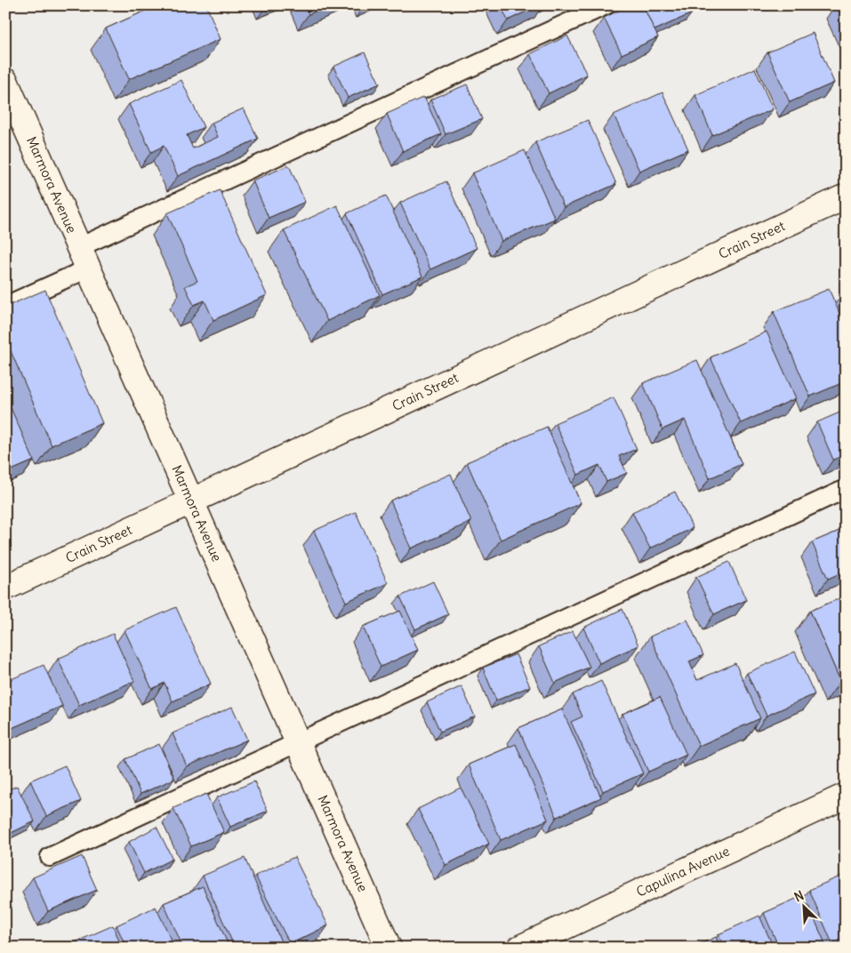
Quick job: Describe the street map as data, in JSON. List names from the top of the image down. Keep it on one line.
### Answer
{"streets":{"street":["Marmora Avenue","Crain Street","Capulina Avenue"]},"crossings":[["Marmora Avenue","Crain Street"]],"north":"top left"}
